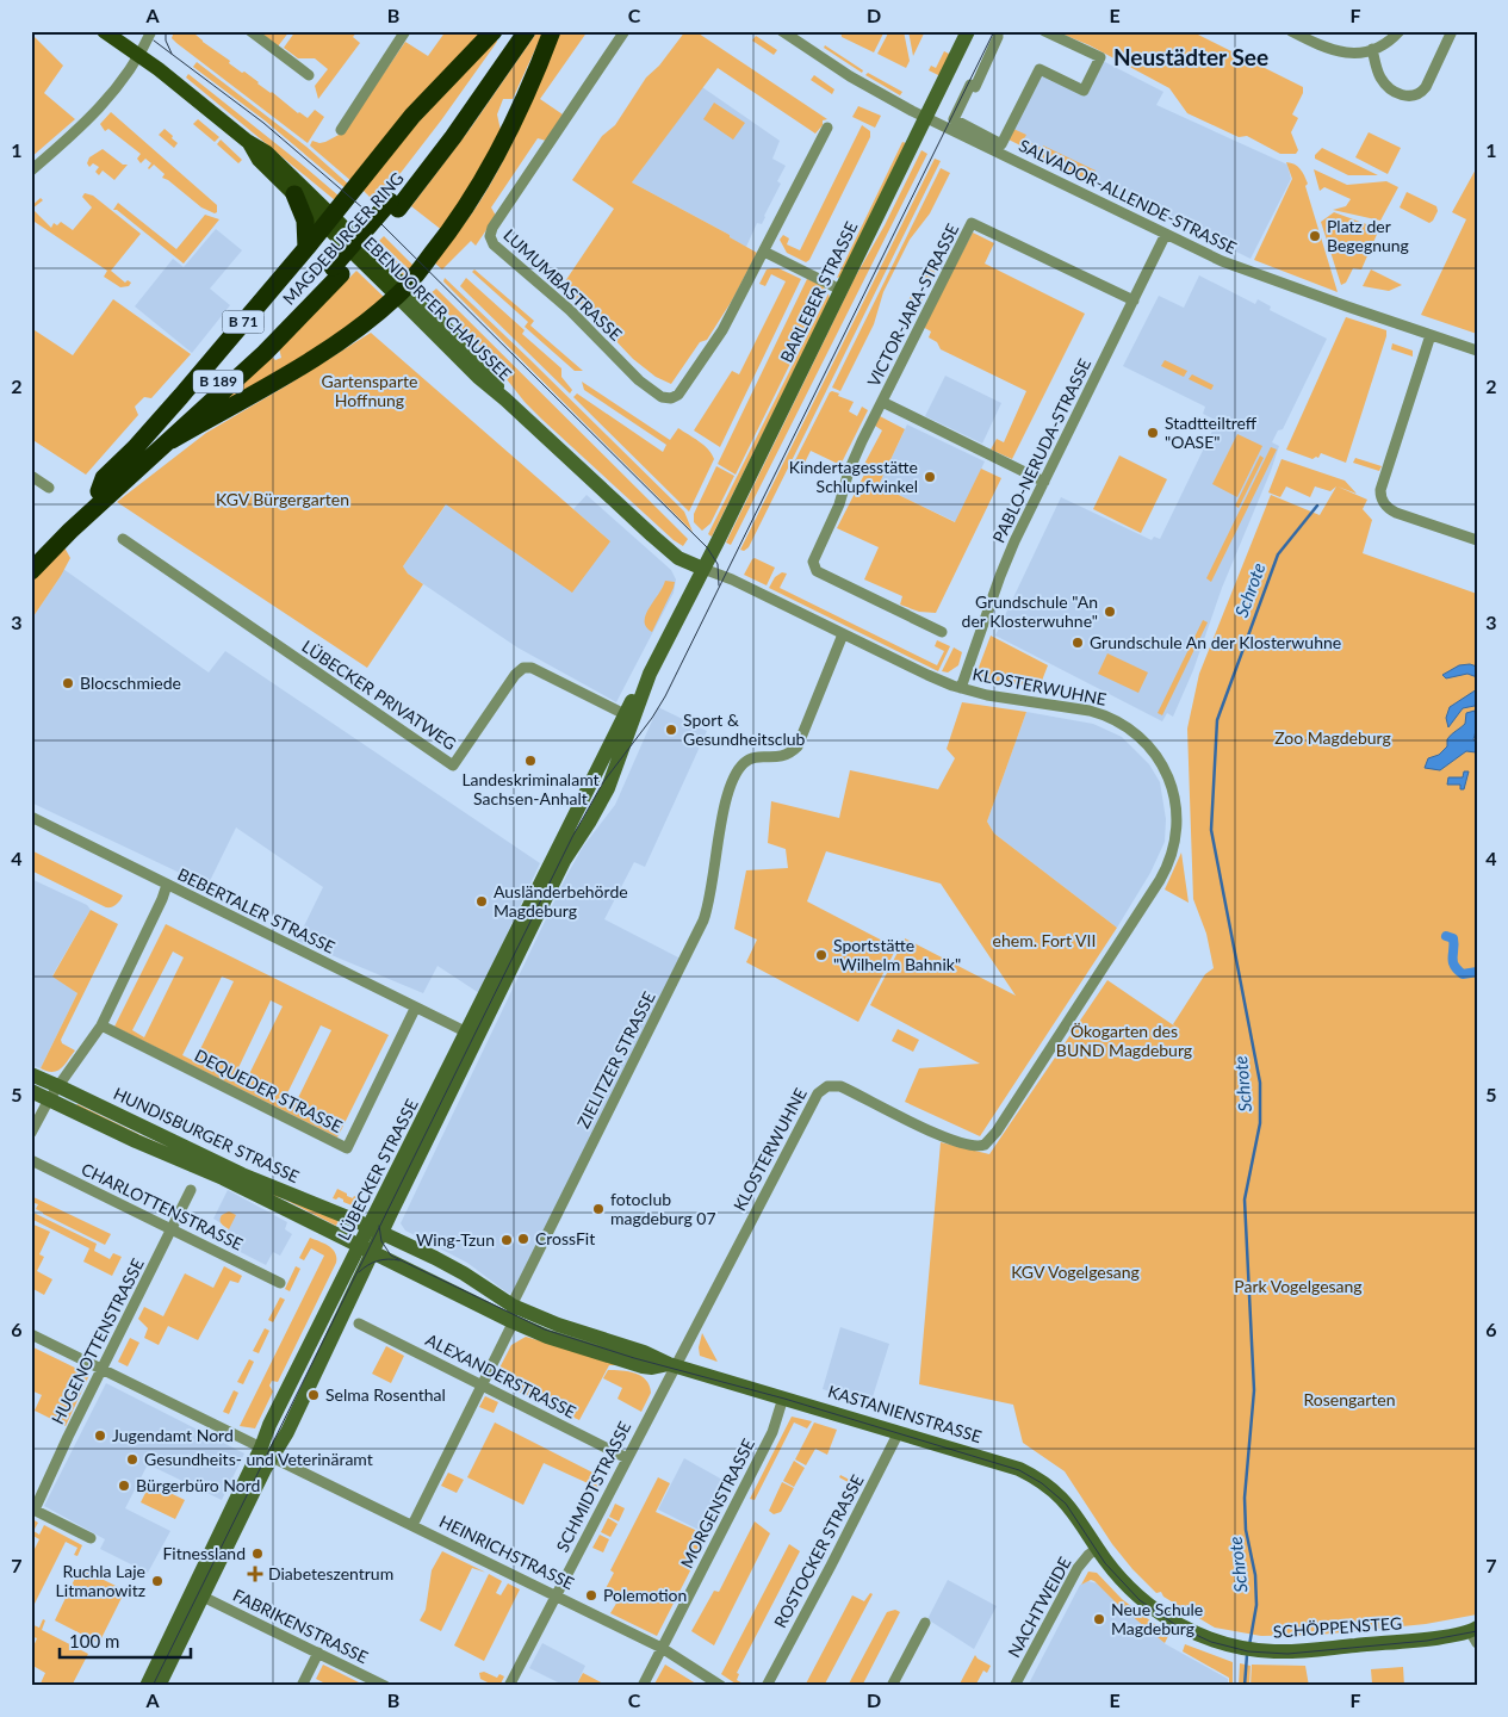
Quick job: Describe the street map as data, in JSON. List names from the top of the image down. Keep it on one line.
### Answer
{"streets":{"highway":["MAGDEBURGER RING","B 71","B 189"],"main road":["BARLEBER STRASSE","EBENDORFER CHAUSSEE","HUNDISBURGER STRASSE","LÜBECKER STRASSE","KASTANIENSTRASSE","SCHÖPPENSTEG"],"street":["SALVADOR-ALLENDE-STRASSE","LUMUMBASTRASSE","VICTOR-JARA-STRASSE","PABLO-NERUDA-STRASSE","KLOSTERWUHNE","LÜBECKER PRIVATWEG","BEBERTALER STRASSE","ZIELITZER STRASSE","DEQUEDER STRASSE","CHARLOTTENSTRASSE","HUGENOTTENSTRASSE","ALEXANDERSTRASSE","SCHMIDTSTRASSE","MORGENSTRASSE","ROSTOCKER STRASSE","HEINRICHSTRASSE","NACHTWEIDE","FABRIKENSTRASSE"]},"crossings":[["SALVADOR-ALLENDE-STRASSE","BARLEBER STRASSE"],["SALVADOR-ALLENDE-STRASSE","PABLO-NERUDA-STRASSE"],["MAGDEBURGER RING","B 71"],["BARLEBER STRASSE","EBENDORFER CHAUSSEE"],["BARLEBER STRASSE","KLOSTERWUHNE"],["BARLEBER STRASSE","LÜBECKER STRASSE"],["VICTOR-JARA-STRASSE","PABLO-NERUDA-STRASSE"],["EBENDORFER CHAUSSEE","KLOSTERWUHNE"],["EBENDORFER CHAUSSEE","LÜBECKER STRASSE"],["PABLO-NERUDA-STRASSE","KLOSTERWUHNE"],["KLOSTERWUHNE","ZIELITZER STRASSE"],["KLOSTERWUHNE","LÜBECKER STRASSE"],["KLOSTERWUHNE","KASTANIENSTRASSE"],["KLOSTERWUHNE","SCHMIDTSTRASSE"],["LÜBECKER PRIVATWEG","LÜBECKER STRASSE"],["BEBERTALER STRASSE","DEQUEDER STRASSE"],["BEBERTALER STRASSE","LÜBECKER STRASSE"],["ZIELITZER STRASSE","ALEXANDERSTRASSE"],["ZIELITZER STRASSE","KASTANIENSTRASSE"],["ZIELITZER STRASSE","HEINRICHSTRASSE"],["HUNDISBURGER STRASSE","LÜBECKER STRASSE"],["HUNDISBURGER STRASSE","KASTANIENSTRASSE"],["LÜBECKER STRASSE","KASTANIENSTRASSE"],["LÜBECKER STRASSE","HEINRICHSTRASSE"],["LÜBECKER STRASSE","FABRIKENSTRASSE"],["CHARLOTTENSTRASSE","HUGENOTTENSTRASSE"],["HUGENOTTENSTRASSE","HEINRICHSTRASSE"],["ALEXANDERSTRASSE","SCHMIDTSTRASSE"],["KASTANIENSTRASSE","SCHMIDTSTRASSE"],["KASTANIENSTRASSE","MORGENSTRASSE"],["KASTANIENSTRASSE","ROSTOCKER STRASSE"],["KASTANIENSTRASSE","NACHTWEIDE"],["KASTANIENSTRASSE","SCHÖPPENSTEG"],["SCHMIDTSTRASSE","HEINRICHSTRASSE"],["MORGENSTRASSE","HEINRICHSTRASSE"],["NACHTWEIDE","SCHÖPPENSTEG"]],"districts":["Neustädter See"],"water":["Schrote"],"parks":["Gartensparte Hoffnung","KGV Bürgergarten","Zoo Magdeburg","ehem. Fort VII","Ökogarten des BUND Magdeburg","KGV Vogelgesang","Park Vogelgesang","Rosengarten"],"places":{"other":["Platz der Begegnung","Stadtteiltreff \"OASE\"","Kindertagesstätte Schlupfwinkel","Grundschule \"An der Klosterwuhne\"","Grundschule An der Klosterwuhne","Blocschmiede","Sport & Gesundheitsclub","Landeskriminalamt Sachsen-Anhalt","Ausländerbehörde Magdeburg","Sportstätte \"Wilhelm Bahnik\"","fotoclub magdeburg 07","CrossFit","Wing-Tzun","Selma Rosenthal","Jugendamt Nord","Gesundheits- und Veterinäramt","Bürgerbüro Nord","Fitnessland","Ruchla Laje Litmanowitz","Polemotion","Neue Schule Magdeburg"],"health":["Diabeteszentrum"]},"scale_bar":"100 m","grid":{"columns":["A","B","C","D","E","F"],"rows":["1","2","3","4","5","6","7"]}}
